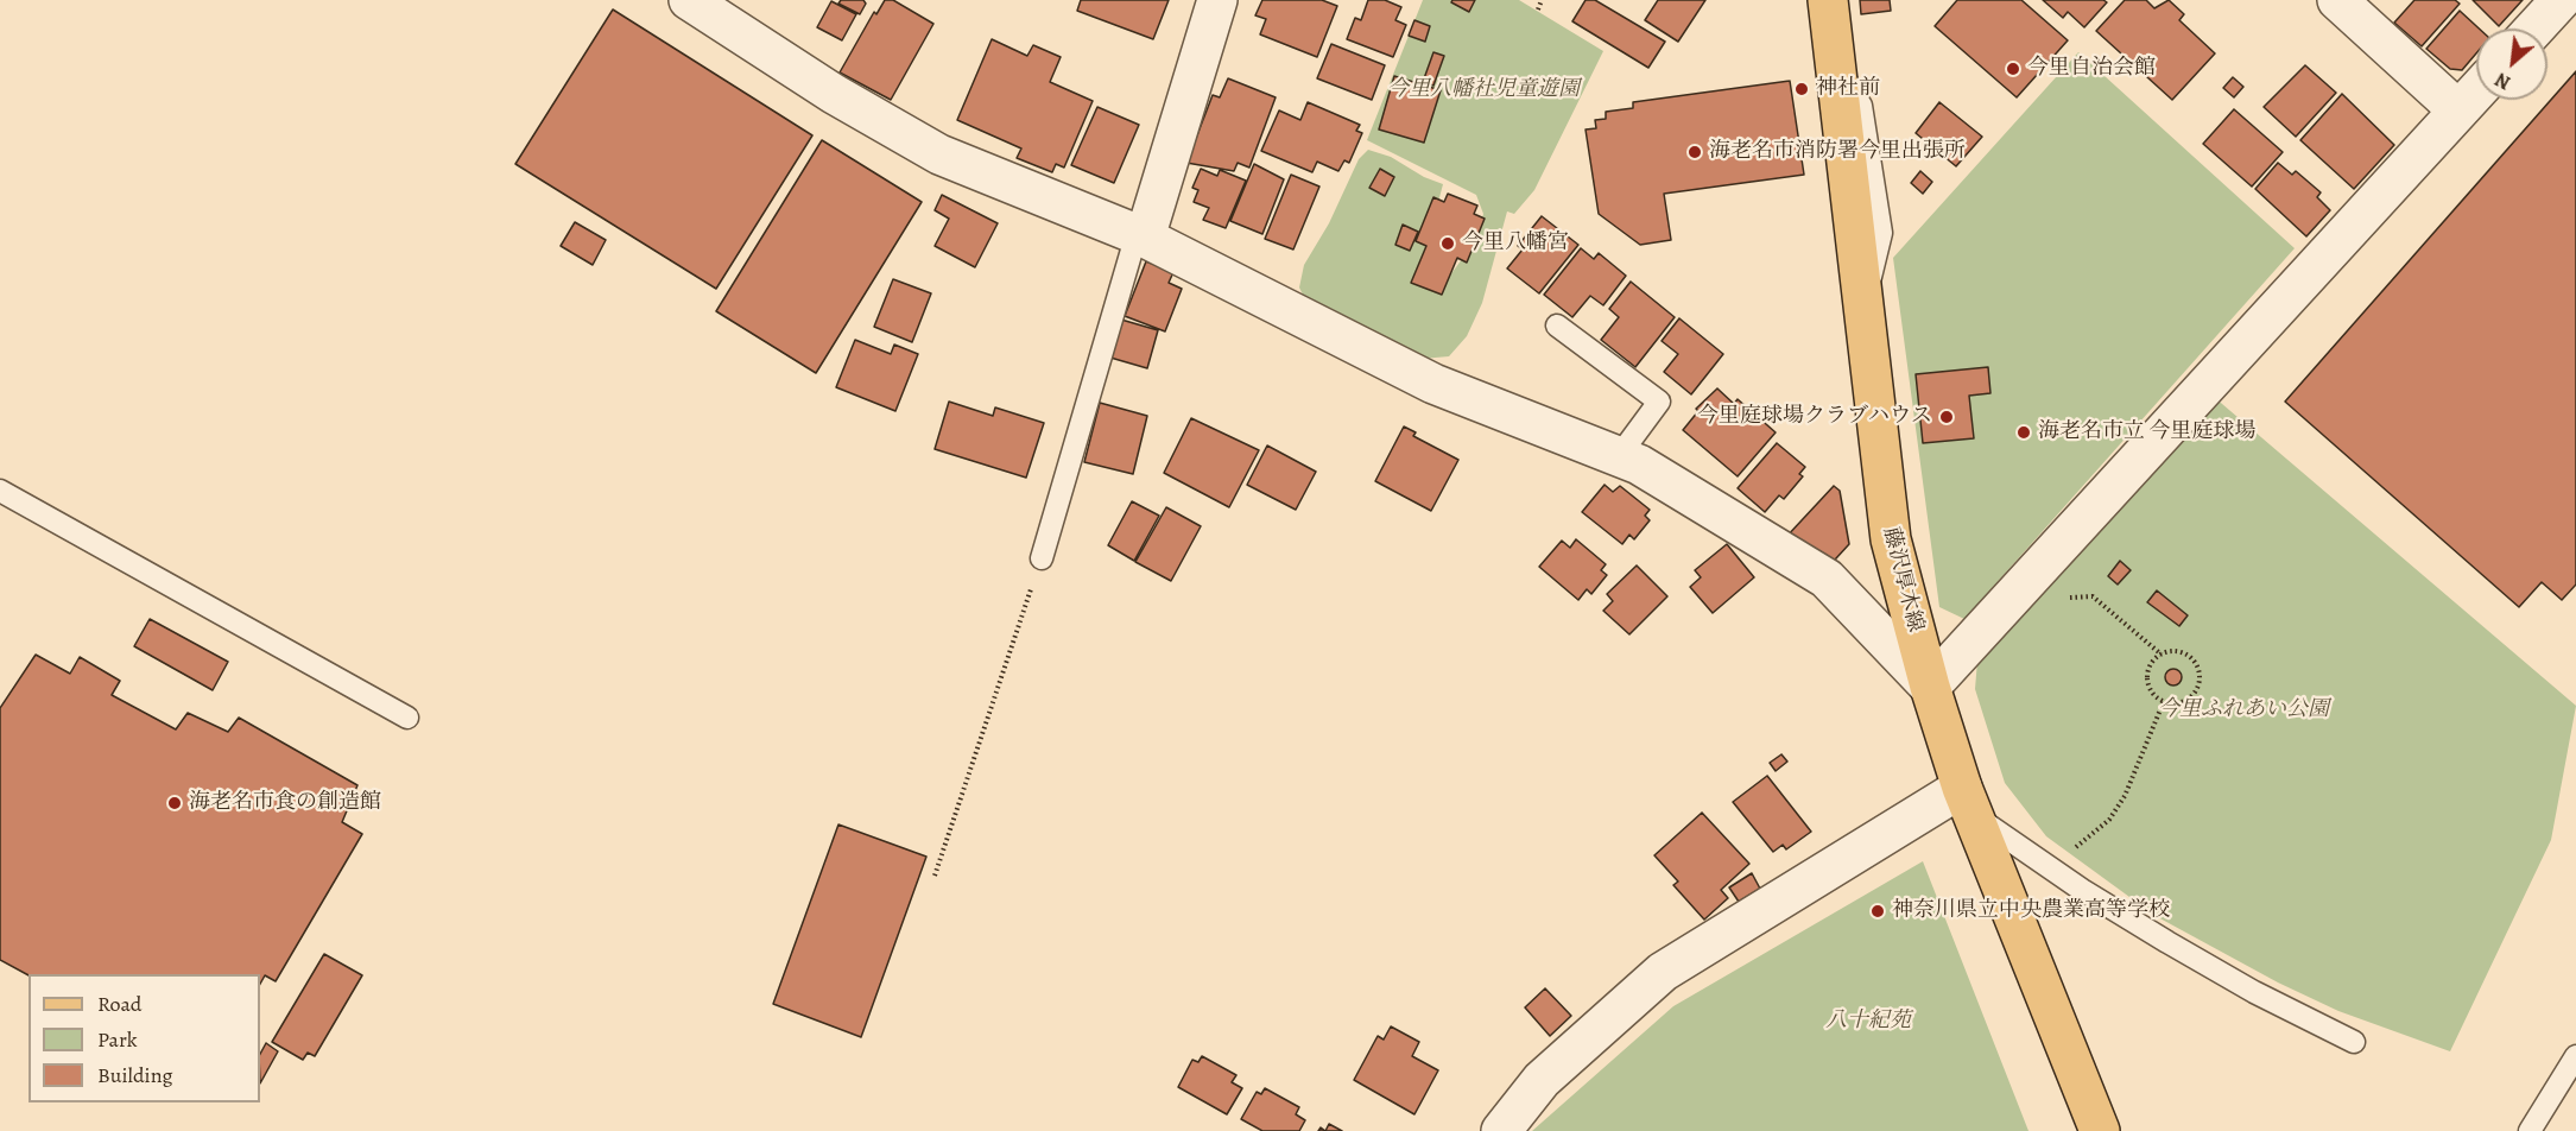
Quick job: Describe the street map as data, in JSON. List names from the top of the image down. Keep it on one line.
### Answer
{"streets":{"main road":["藤沢厚木線"]},"parks":["今里八幡社児童遊園","今里ふれあい公園","八十紀苑"],"places":["今里自治会館","神社前","海老名市消防署今里出張所","今里八幡宮","今里庭球場クラブハウス","海老名市立 今里庭球場","海老名市食の創造館","神奈川県立中央農業高等学校"],"legend":["Road","Park","Building"],"north":"bottom left"}
